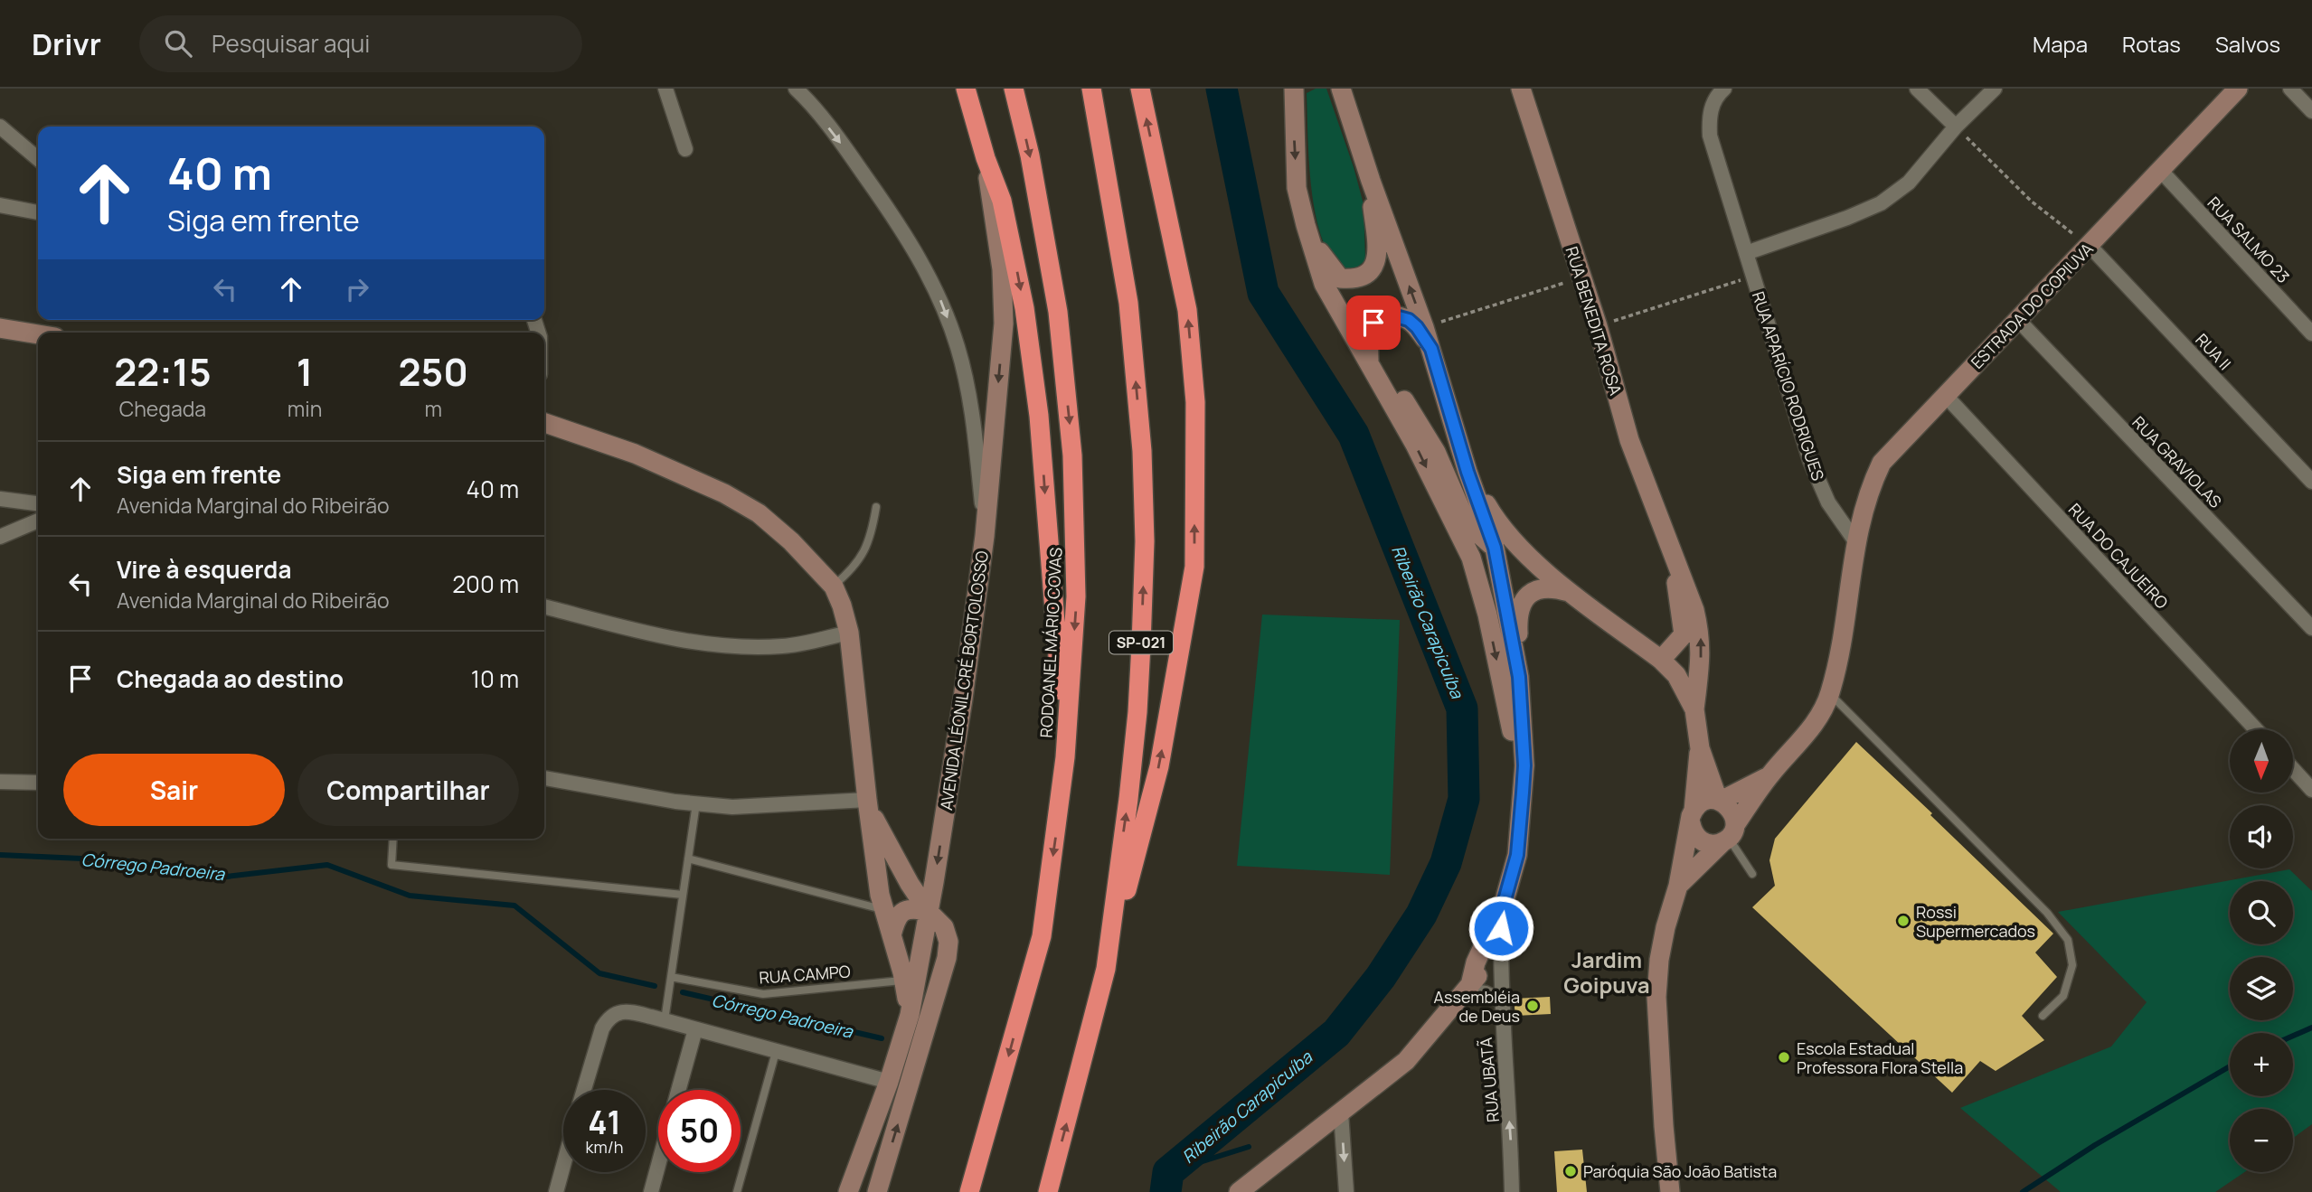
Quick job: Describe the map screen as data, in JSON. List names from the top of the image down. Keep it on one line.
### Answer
{"streets":{"highway":["RODOANEL MÁRIO COVAS","SP-021"],"main road":["ESTRADA DO COPIUVA","RUA BENEDITA ROSA","AVENIDA LÉONIL CRÉ BORTOLOSSO"],"street":["RUA SALMO 23","RUA II","RUA APARÍCIO RODRIGUES","RUA GRAVIOLAS","RUA DO CAJUEIRO","RUA UBATÃ"],"lane":["RUA CAMPO"]},"crossings":[["RUA SALMO 23","ESTRADA DO COPIUVA"],["ESTRADA DO COPIUVA","RUA II"],["ESTRADA DO COPIUVA","RUA APARÍCIO RODRIGUES"],["ESTRADA DO COPIUVA","RUA GRAVIOLAS"],["ESTRADA DO COPIUVA","RUA DO CAJUEIRO"]],"one_way":["RUA UBATÃ"],"districts":["Jardim Goipuva"],"water":["Ribeirão Carapicuíba","Córrego Padroeira"],"places":["Rossi Supermercados","Assembléia de Deus","Escola Estadual Professora Flora Stella","Paróquia São João Batista"],"north":"bottom","page":{"header":"Drivr","search":"Pesquisar aqui","nav":["Mapa","Rotas","Salvos"],"turn":["40 m","Siga em frente"],"eta":["22:15","Chegada","1","min","250","m"],"list":[{"name":"Siga em frente","note":"Avenida Marginal do Ribeirão","value":"40 m"},{"name":"Vire à esquerda","note":"Avenida Marginal do Ribeirão","value":"200 m"},{"name":"Chegada ao destino","value":"10 m"}],"map_buttons":["+","−"],"buttons":["Sair","Compartilhar"],"speed":"41 km/h","limit":"50"}}
